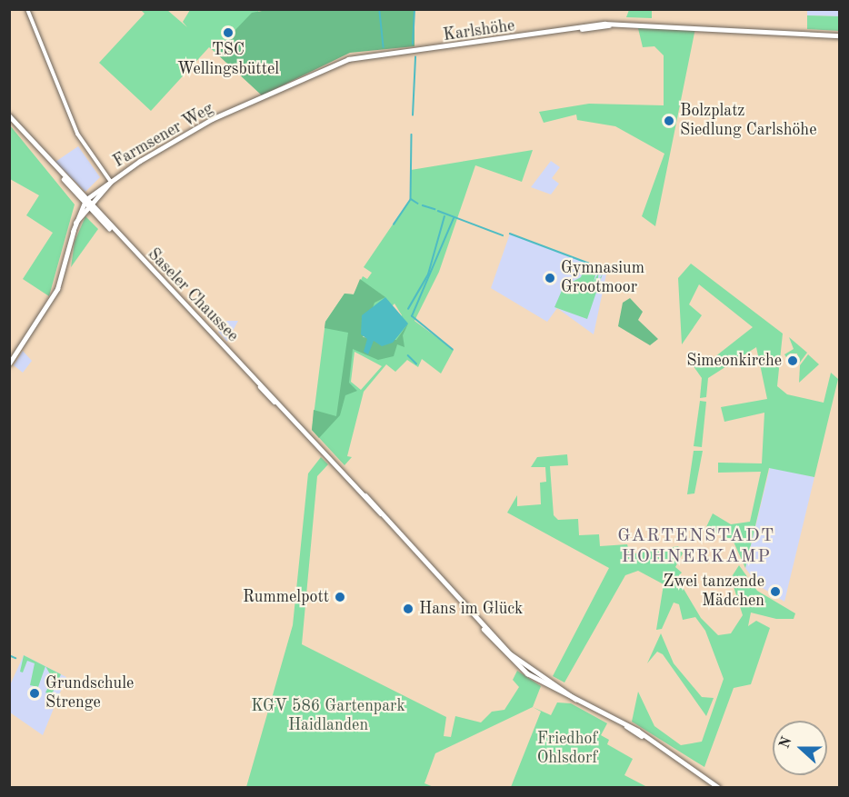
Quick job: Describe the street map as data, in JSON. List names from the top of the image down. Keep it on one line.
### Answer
{"streets":{"main road":["Karlshöhe","Farmsener Weg","Saseler Chaussee"]},"crossings":[["Karlshöhe","Farmsener Weg"],["Farmsener Weg","Saseler Chaussee"]],"districts":["GARTENSTADT HOHNERKAMP"],"parks":["KGV 586 Gartenpark Haidlanden","Friedhof Ohlsdorf"],"places":["TSC Wellingsbüttel","Bolzplatz Siedlung Carlshöhe","Gymnasium Grootmoor","Simeonkirche","Zwei tanzende Mädchen","Rummelpott","Hans im Glück","Grundschule Strenge"],"north":"left"}
